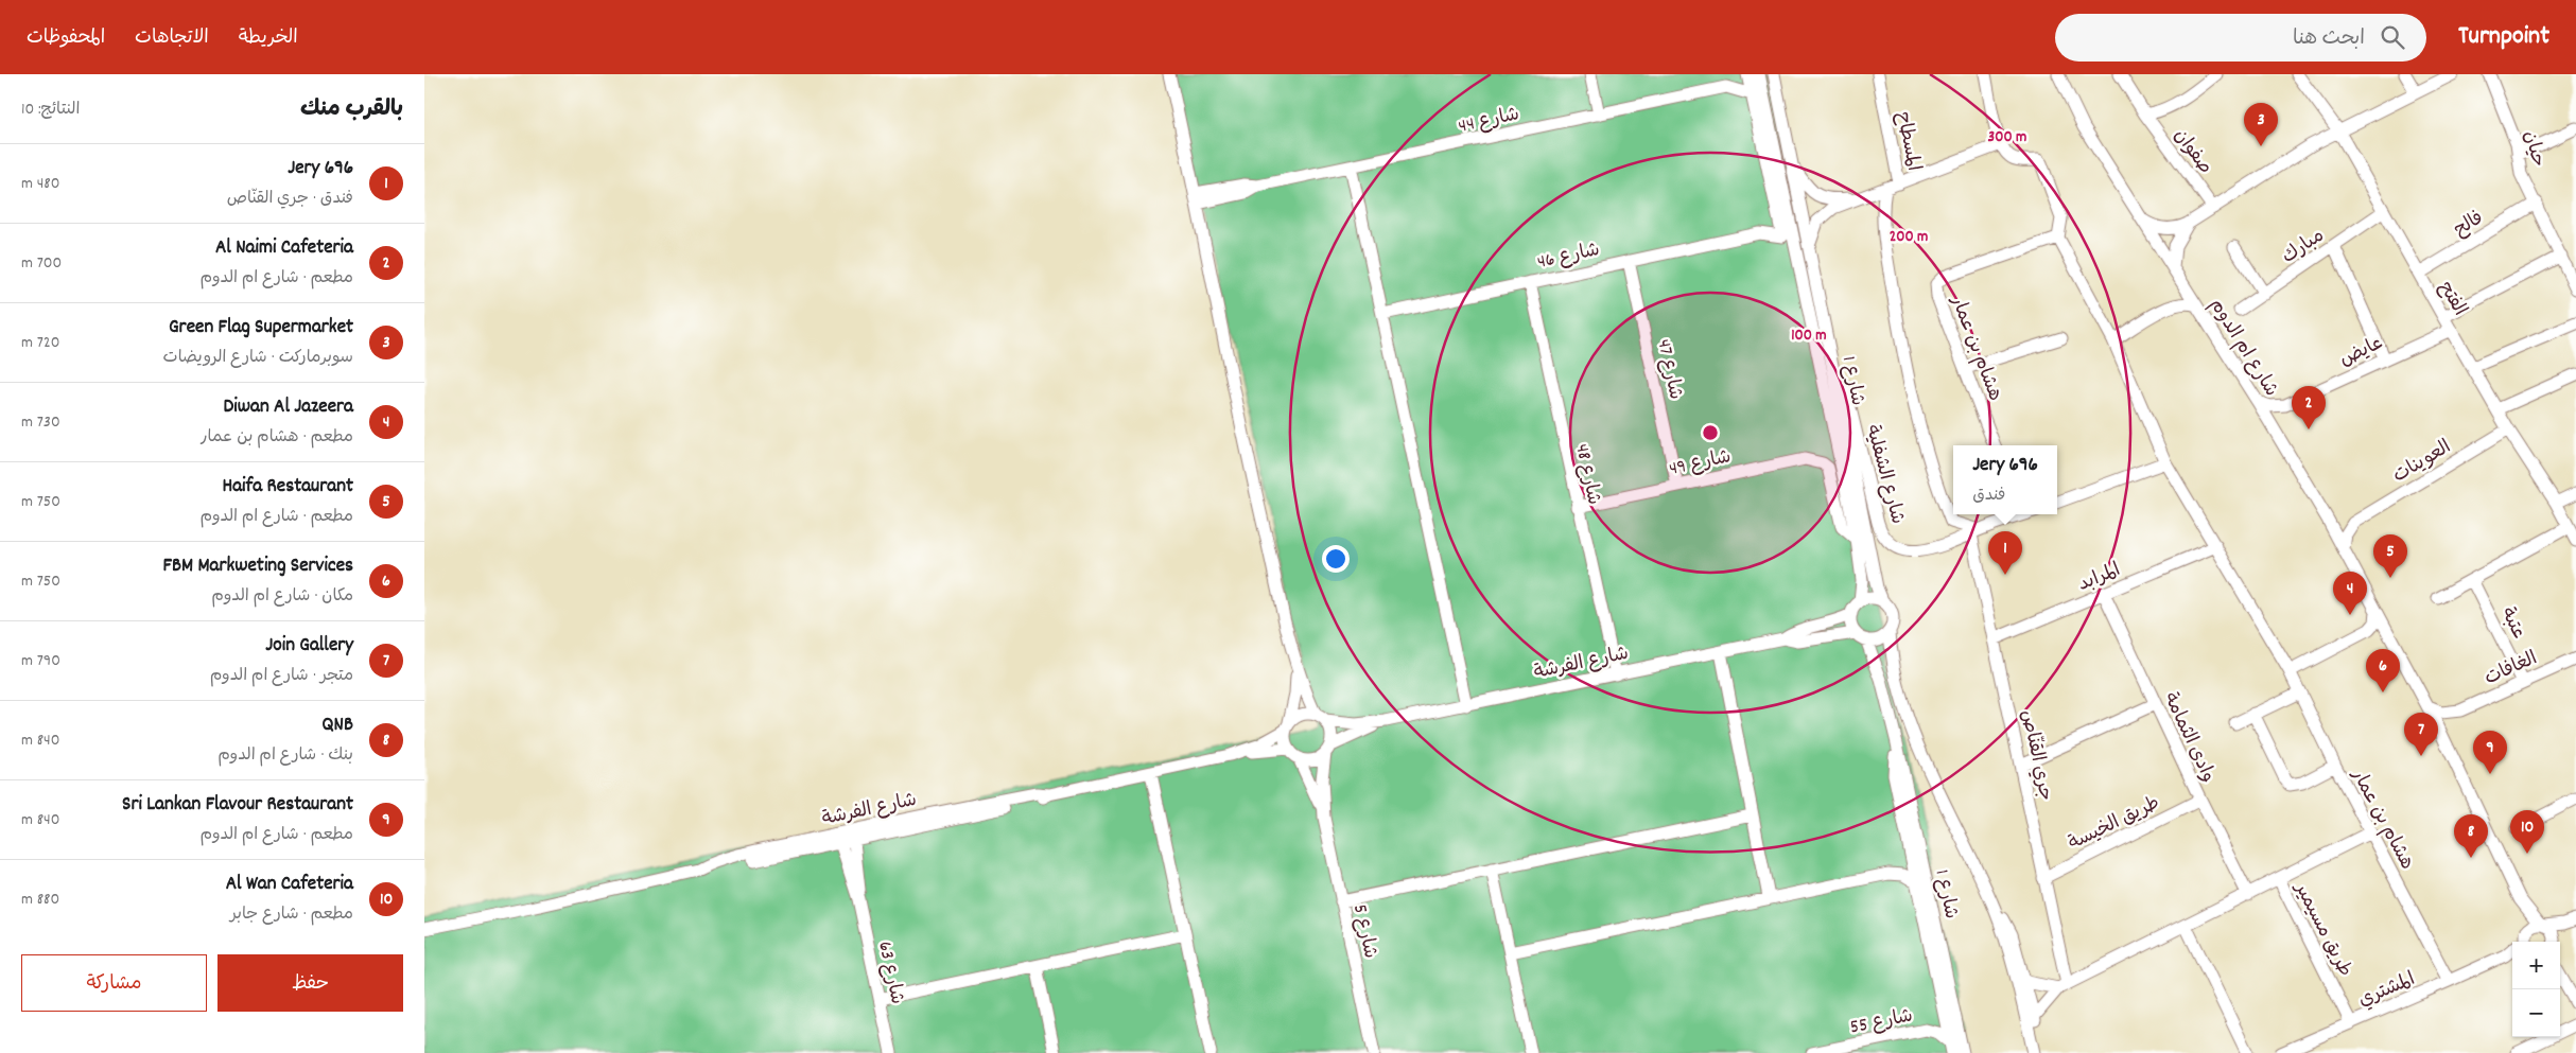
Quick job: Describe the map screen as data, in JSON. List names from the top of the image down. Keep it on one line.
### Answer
{"streets":{"street":["شارع 44","المسطاح","حيان","صفوان","فالح","مبارك","شارع 46","الفتح","شارع ام الدوم","هشام بن عمار","عايض","شارع 47","شارع 1","العوينات","شارع 49","شارع 48","شارع الشفلية","المرابد","عتبة","شارع الفرشة","الغافات","وادى الثمامة","جري القنّاص","طريق الخيسة","طريق مسيمير","شارع 5","شارع 63","المشتري","شارع 55"]},"crossings":[["المسطاح","شارع 1"],["حيان","فالح"],["فالح","الفتح"],["مبارك","الفتح"],["شارع 46","شارع 47"],["شارع 46","شارع 48"],["الفتح","عايض"],["الفتح","العوينات"],["شارع ام الدوم","الغافات"],["شارع ام الدوم","المشتري"],["هشام بن عمار","المرابد"],["هشام بن عمار","المشتري"],["شارع 47","شارع 49"],["شارع 1","شارع 49"],["شارع 1","شارع الشفلية"],["شارع 1","شارع الفرشة"],["شارع 1","شارع 55"],["شارع 49","شارع 48"],["شارع 48","شارع الفرشة"],["شارع الشفلية","جري القنّاص"],["المرابد","وادى الثمامة"],["المرابد","جري القنّاص"],["عتبة","الغافات"],["شارع الفرشة","شارع 5"],["شارع الفرشة","شارع 63"],["وادى الثمامة","طريق الخيسة"],["جري القنّاص","طريق الخيسة"],["طريق مسيمير","المشتري"]],"page":{"header":"Turnpoint","search":"ابحث هنا","nav":["الخريطة","الاتجاهات","المحفوظات"],"heading":["بالقرب منك","النتائج: 10"],"pins":["3","2","1","5","4","6","7","9","10","8"],"list":[{"mark":"1","name":"Jery 696","note":"فندق · جري القنّاص","value":"480 m"},{"mark":"2","name":"Al Naimi Cafeteria","note":"مطعم · شارع ام الدوم","value":"700 m"},{"mark":"3","name":"Green Flag Supermarket","note":"سوبرماركت · شارع الرويضات","value":"720 m"},{"mark":"4","name":"Diwan Al Jazeera","note":"مطعم · هشام بن عمار","value":"730 m"},{"mark":"5","name":"Haifa Restaurant","note":"مطعم · شارع ام الدوم","value":"750 m"},{"mark":"6","name":"FBM Markweting Services","note":"مكان · شارع ام الدوم","value":"750 m"},{"mark":"7","name":"Join Gallery","note":"متجر · شارع ام الدوم","value":"790 m"},{"mark":"8","name":"QNB","note":"بنك · شارع ام الدوم","value":"840 m"},{"mark":"9","name":"Sri Lankan Flavour Restaurant","note":"مطعم · شارع ام الدوم","value":"840 m"},{"mark":"10","name":"Al Wan Cafeteria","note":"مطعم · شارع جابر","value":"880 m"}],"popup":["Jery 696","فندق"],"buttons":["حفظ","مشاركة"],"map_buttons":["+","−"]},"rings":["300 m","200 m","100 m"]}
